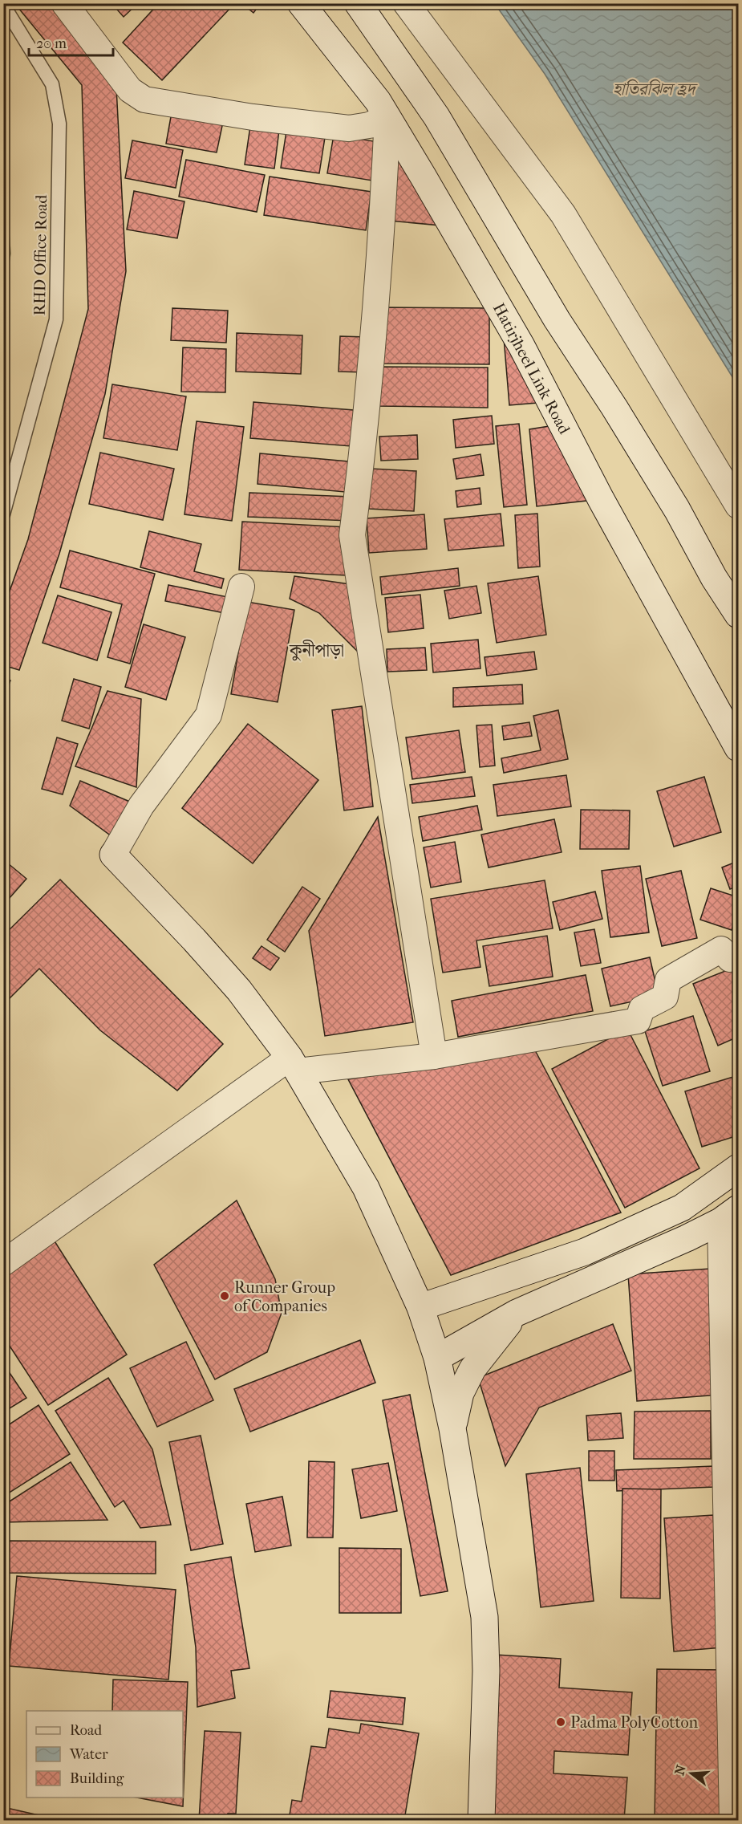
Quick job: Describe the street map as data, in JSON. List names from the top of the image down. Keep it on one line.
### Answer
{"streets":{"street":["Hatirjheel Link Road"],"lane":["RHD Office Road"]},"districts":["কুনীপাড়া"],"water":["হাতিরঝিল হ্রদ"],"places":["Runner Group of Companies","Padma PolyCotton"],"legend":["Road","Water","Building"],"scale_bar":"20 m","north":"left"}
